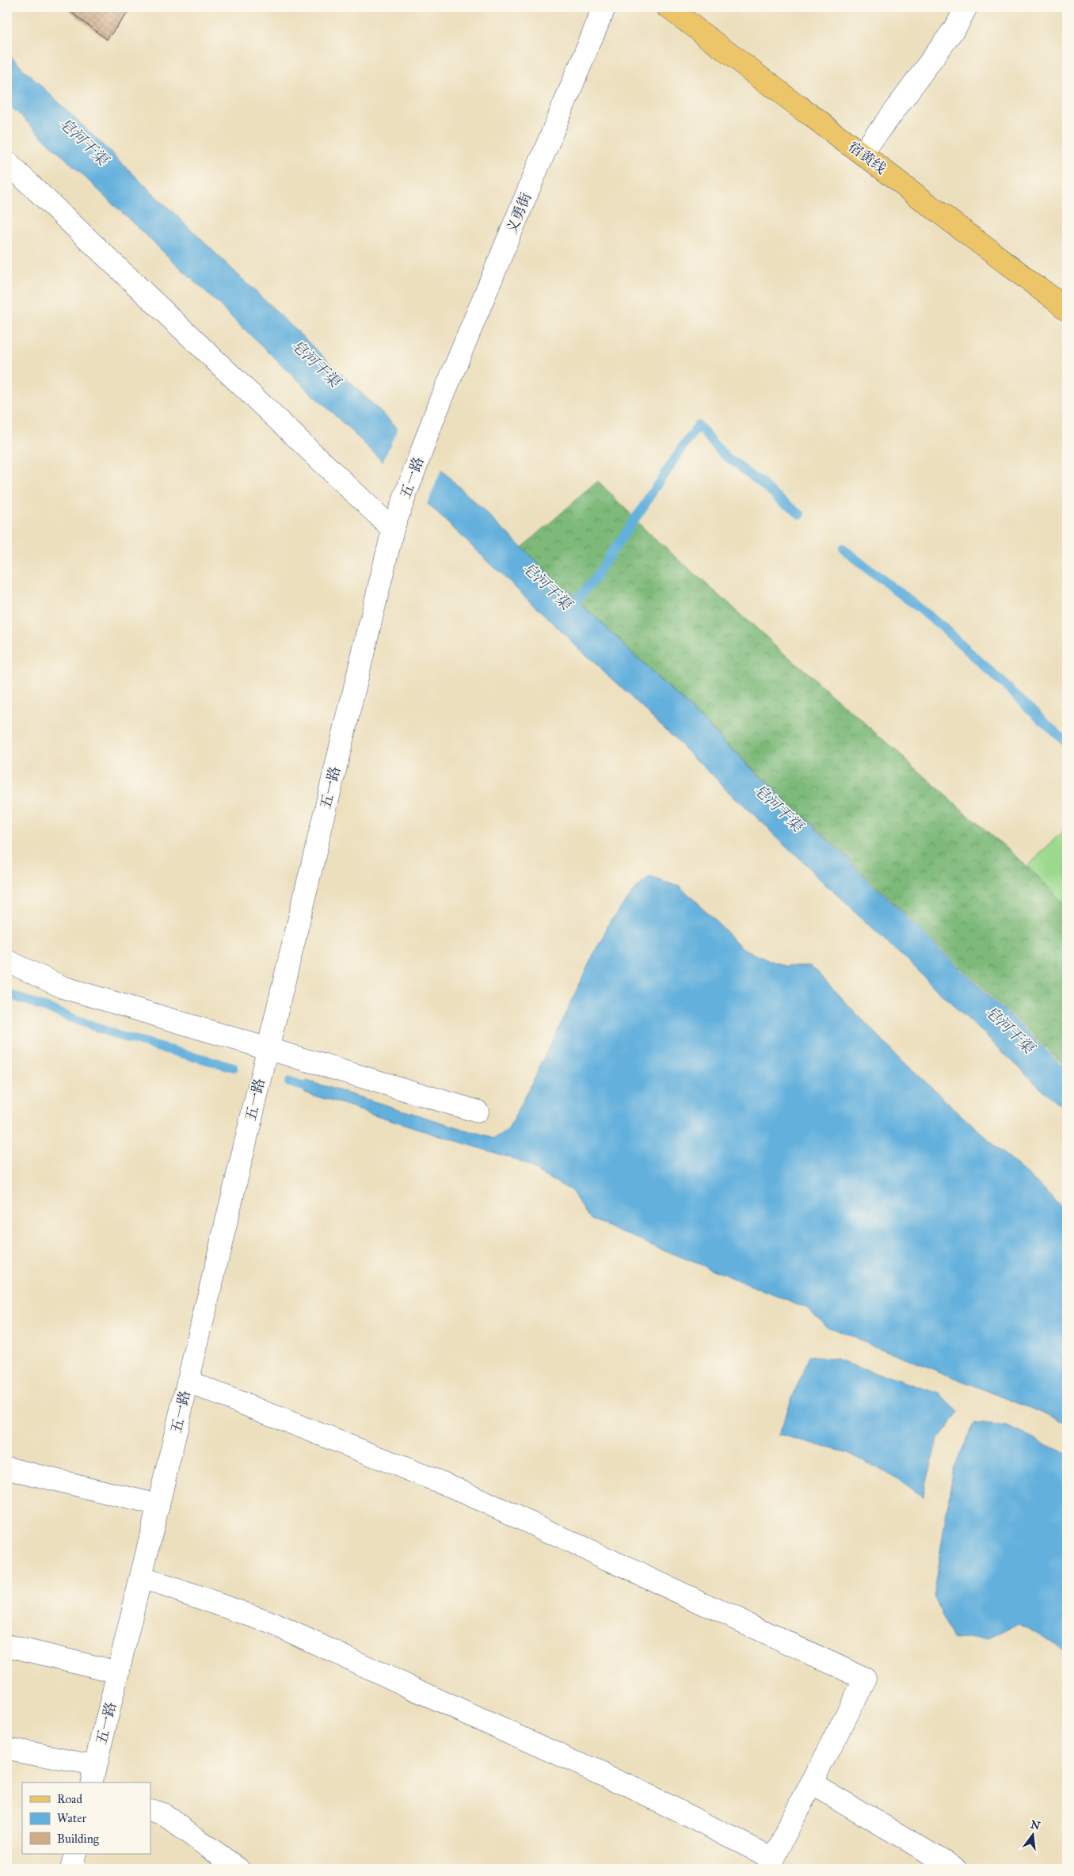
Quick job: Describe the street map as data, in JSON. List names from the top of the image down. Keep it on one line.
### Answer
{"streets":{"main road":["宿黄线"],"street":["义勇街","五一路"]},"crossings":[["义勇街","五一路"]],"water":["皂河干渠"],"legend":["Road","Water","Building"],"north":"top"}
